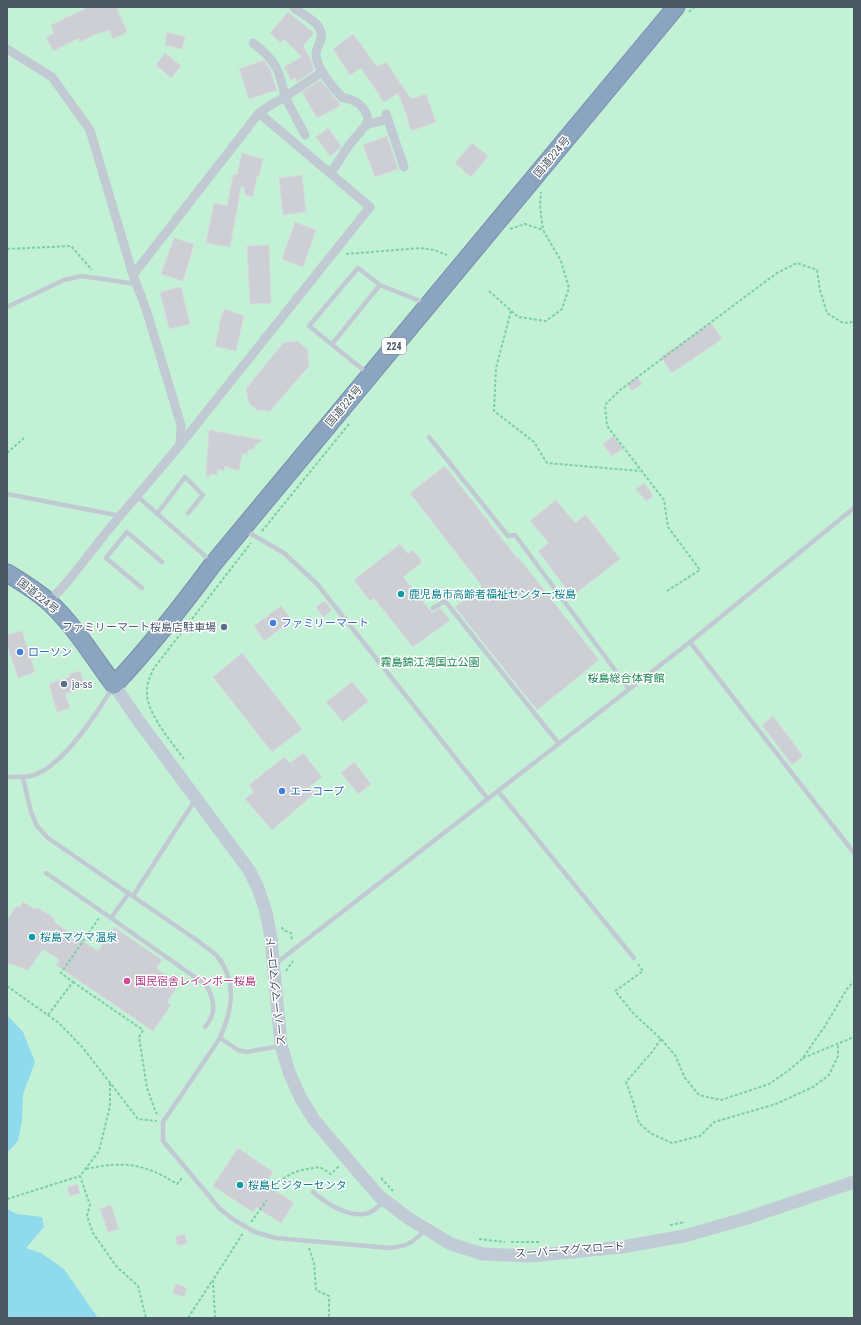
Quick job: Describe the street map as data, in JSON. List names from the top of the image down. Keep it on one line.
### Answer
{"streets":{"highway":["国道224号","224"],"street":["スーパーマグマロード"]},"crossings":[["国道224号","スーパーマグマロード"]],"parks":["霧島錦江湾国立公園","桜島総合体育館"],"places":["鹿児島市高齢者福祉センター;桜島","ファミリーマート","ファミリーマート桜島店駐車場","ローソン","ja-ss","エーコープ","桜島マグマ温泉","国民宿舎レインボー桜島","桜島ビジターセンタ"]}
